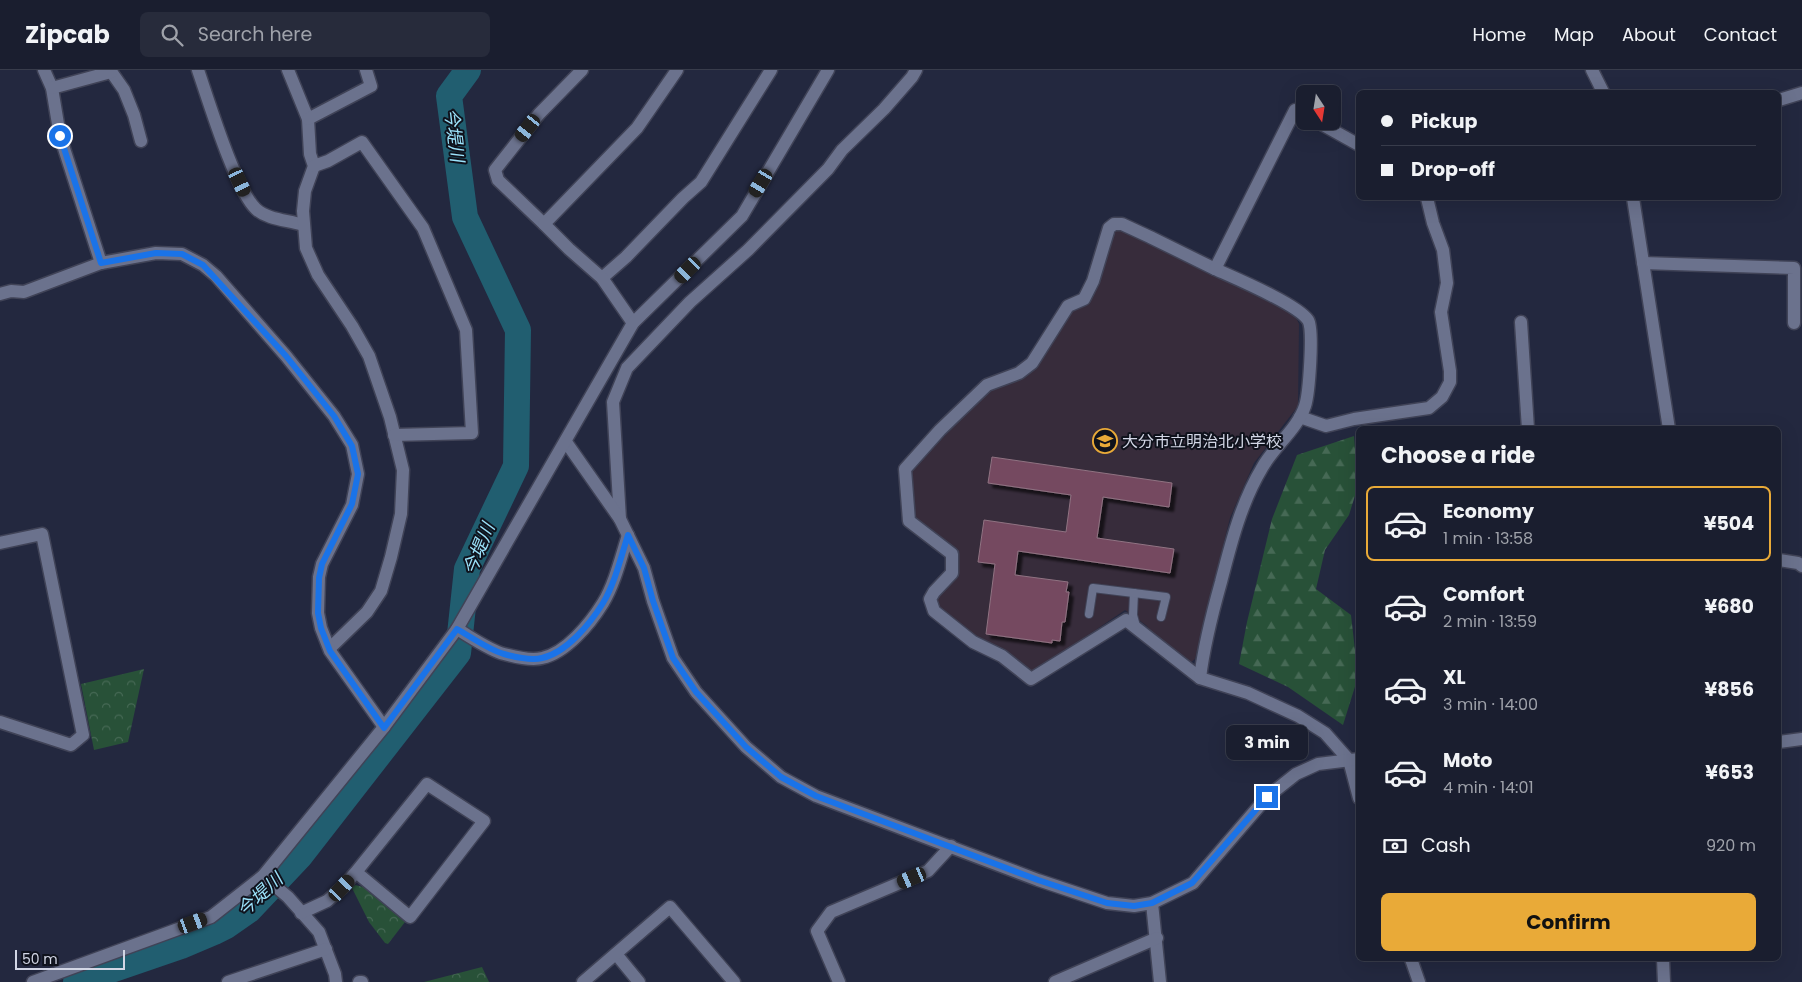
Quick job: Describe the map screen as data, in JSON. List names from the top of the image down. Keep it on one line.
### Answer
{"water":["今堤川"],"places":{"school or university":["大分市立明治北小学校"]},"scale_bar":"50 m","north":"bottom","page":{"header":"Zipcab","search":"Search here","nav":["Home","Map","About","Contact"],"banner":["Pickup","Drop-off"],"heading":"Choose a ride","list":[{"name":"Economy","note":"1 min · 13:58","value":"¥504"},{"name":"Comfort","note":"2 min · 13:59","value":"¥680"},{"name":"XL","note":"3 min · 14:00","value":"¥856"},{"name":"Moto","note":"4 min · 14:01","value":"¥653"}],"bubble":"3 min","pay":["Cash","920 m"],"buttons":"Confirm","scale":"50 m"}}
